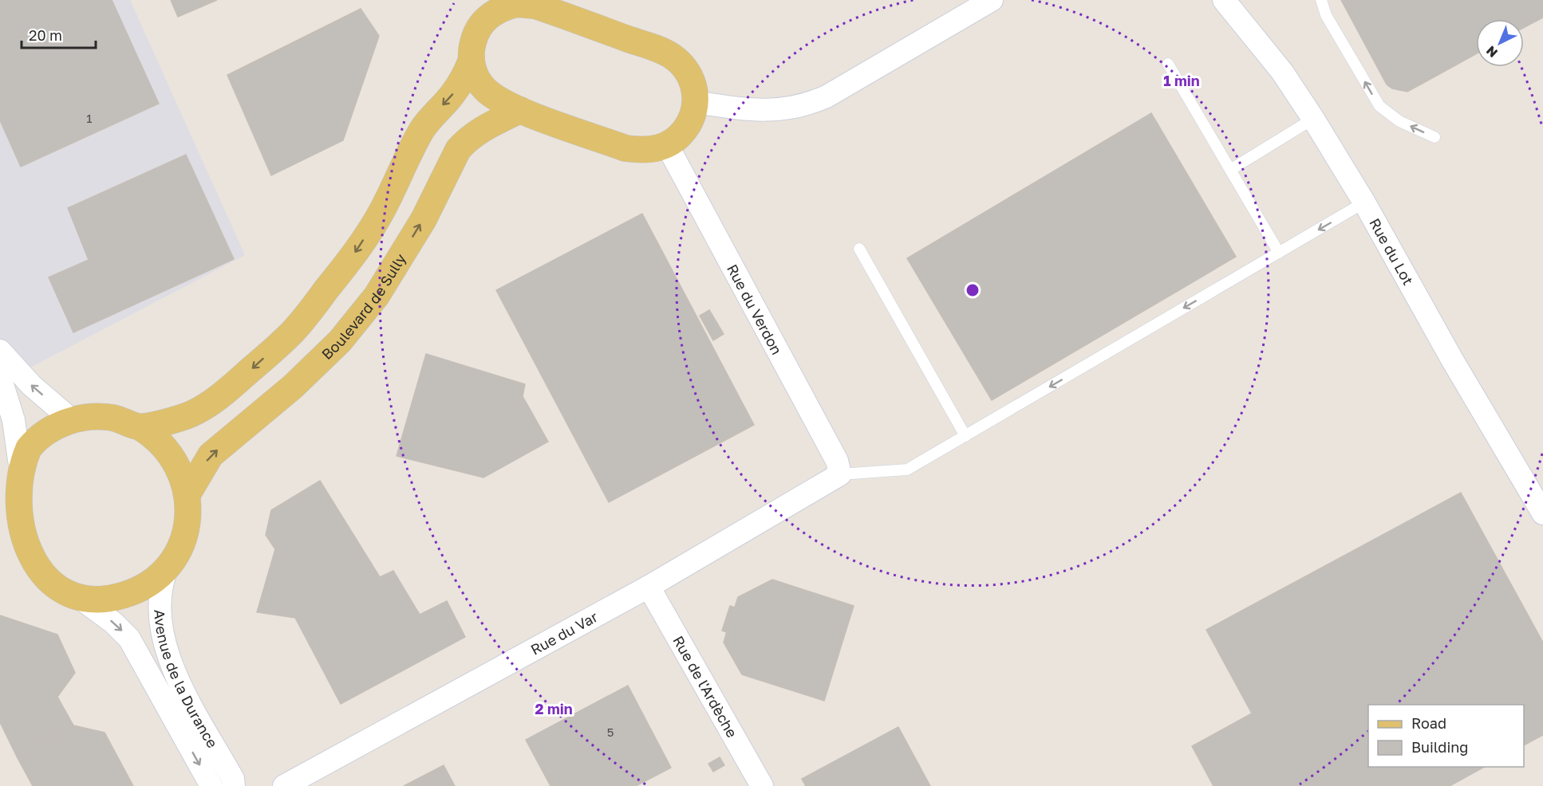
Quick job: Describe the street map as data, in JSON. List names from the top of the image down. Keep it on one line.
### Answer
{"streets":{"main road":["Boulevard de Sully"],"street":["Rue du Lot","Rue du Verdon","Rue du Var","Avenue de la Durance","Rue de l'Ardèche"]},"crossings":[["Rue du Verdon","Rue du Var"],["Rue du Var","Rue de l'Ardèche"]],"house_numbers":["1","5"],"legend":["Road","Building"],"scale_bar":"20 m","north":"bottom left","rings":["1 min","2 min"]}
